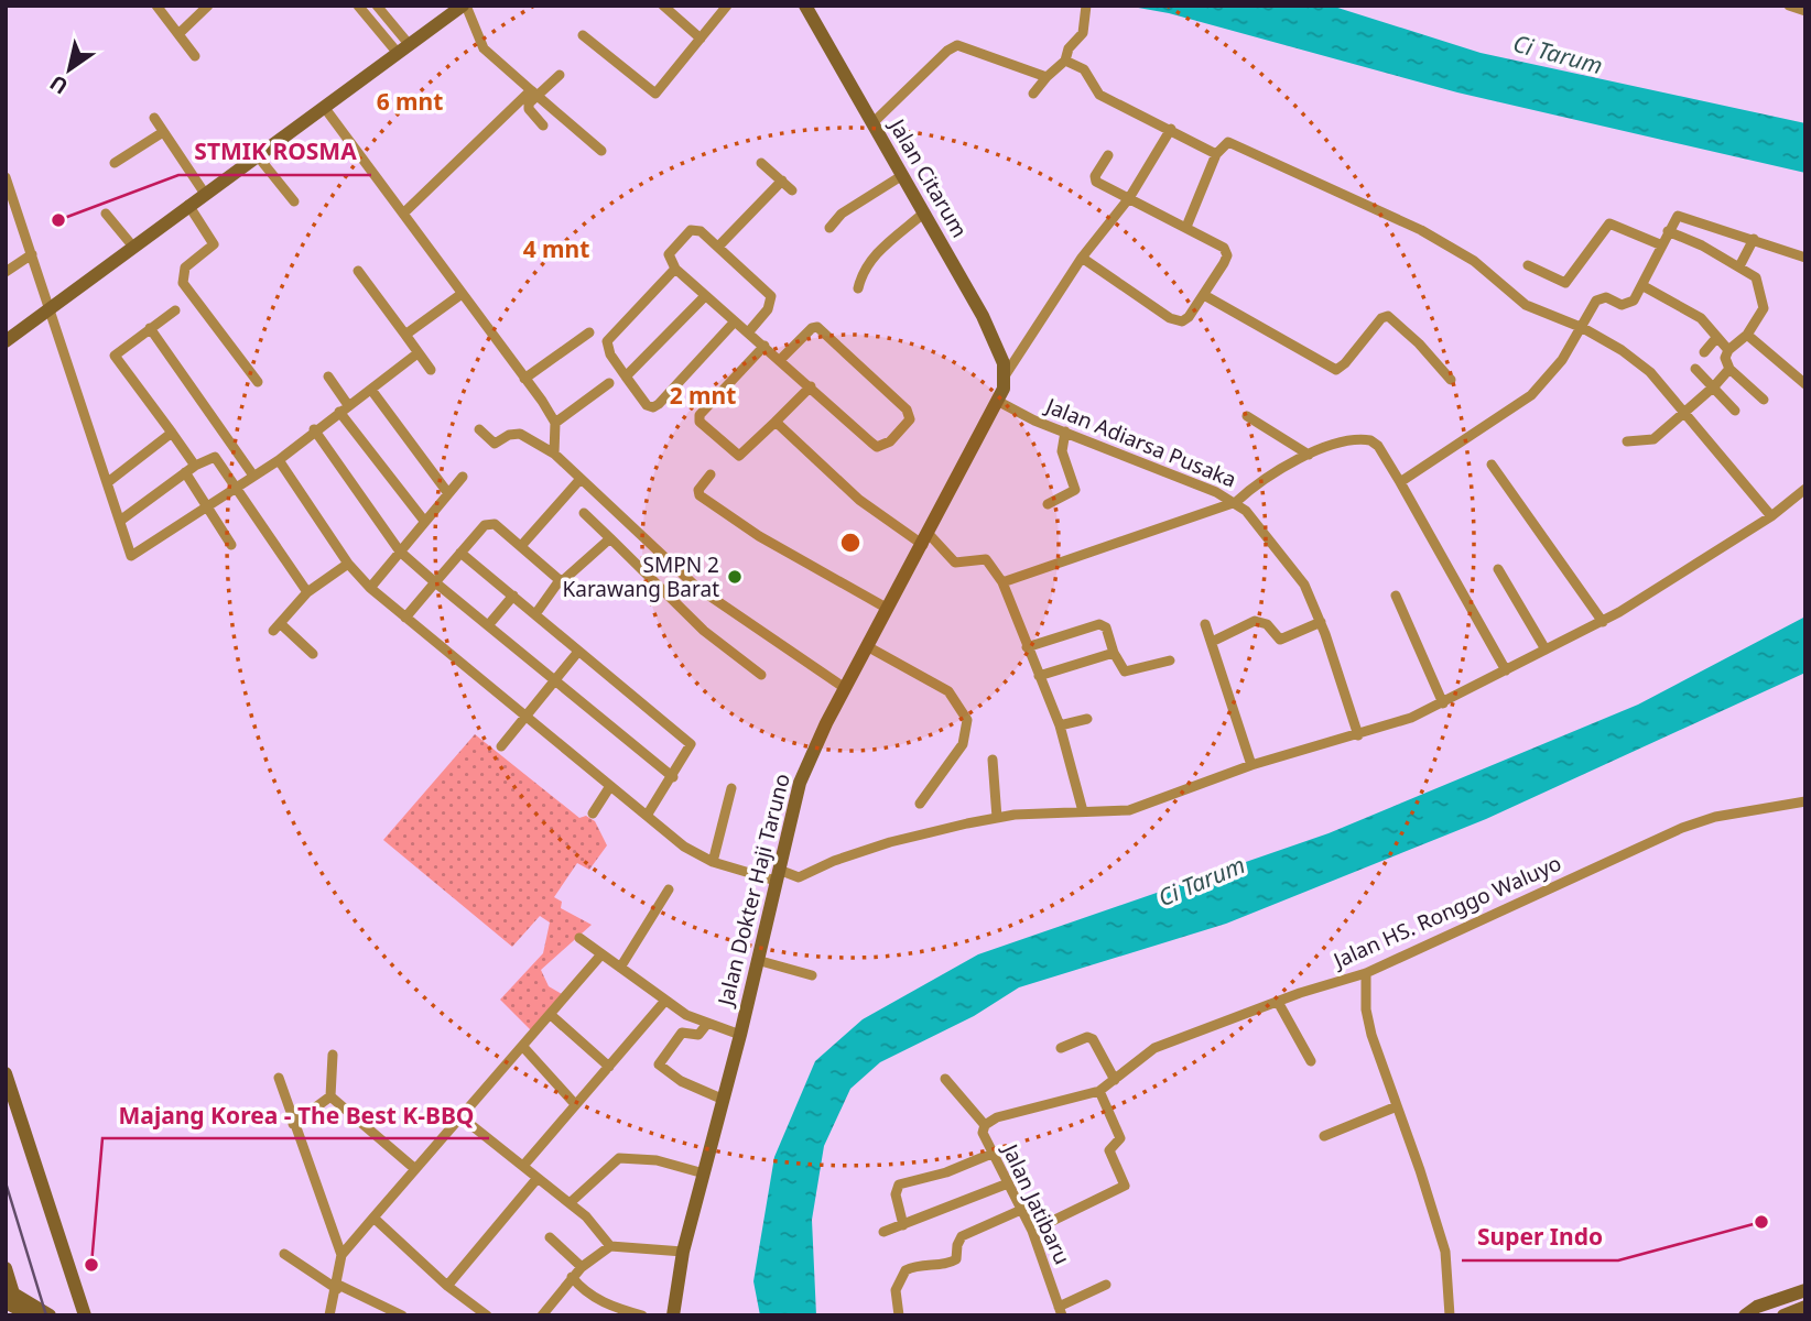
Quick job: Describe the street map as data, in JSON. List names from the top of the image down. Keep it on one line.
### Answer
{"streets":{"street":["Jalan Citarum","Jalan Adiarsa Pusaka","Jalan Dokter Haji Taruno","Jalan HS. Ronggo Waluyo","Jalan Jatibaru"]},"crossings":[["Jalan Citarum","Jalan Dokter Haji Taruno"],["Jalan Adiarsa Pusaka","Jalan Dokter Haji Taruno"],["Jalan HS. Ronggo Waluyo","Jalan Jatibaru"]],"water":["Ci Tarum"],"places":["STMIK ROSMA","SMPN 2 Karawang Barat","Super Indo","Majang Korea - The Best K-BBQ"],"north":"bottom left","rings":["6 mnt","4 mnt","2 mnt"]}
